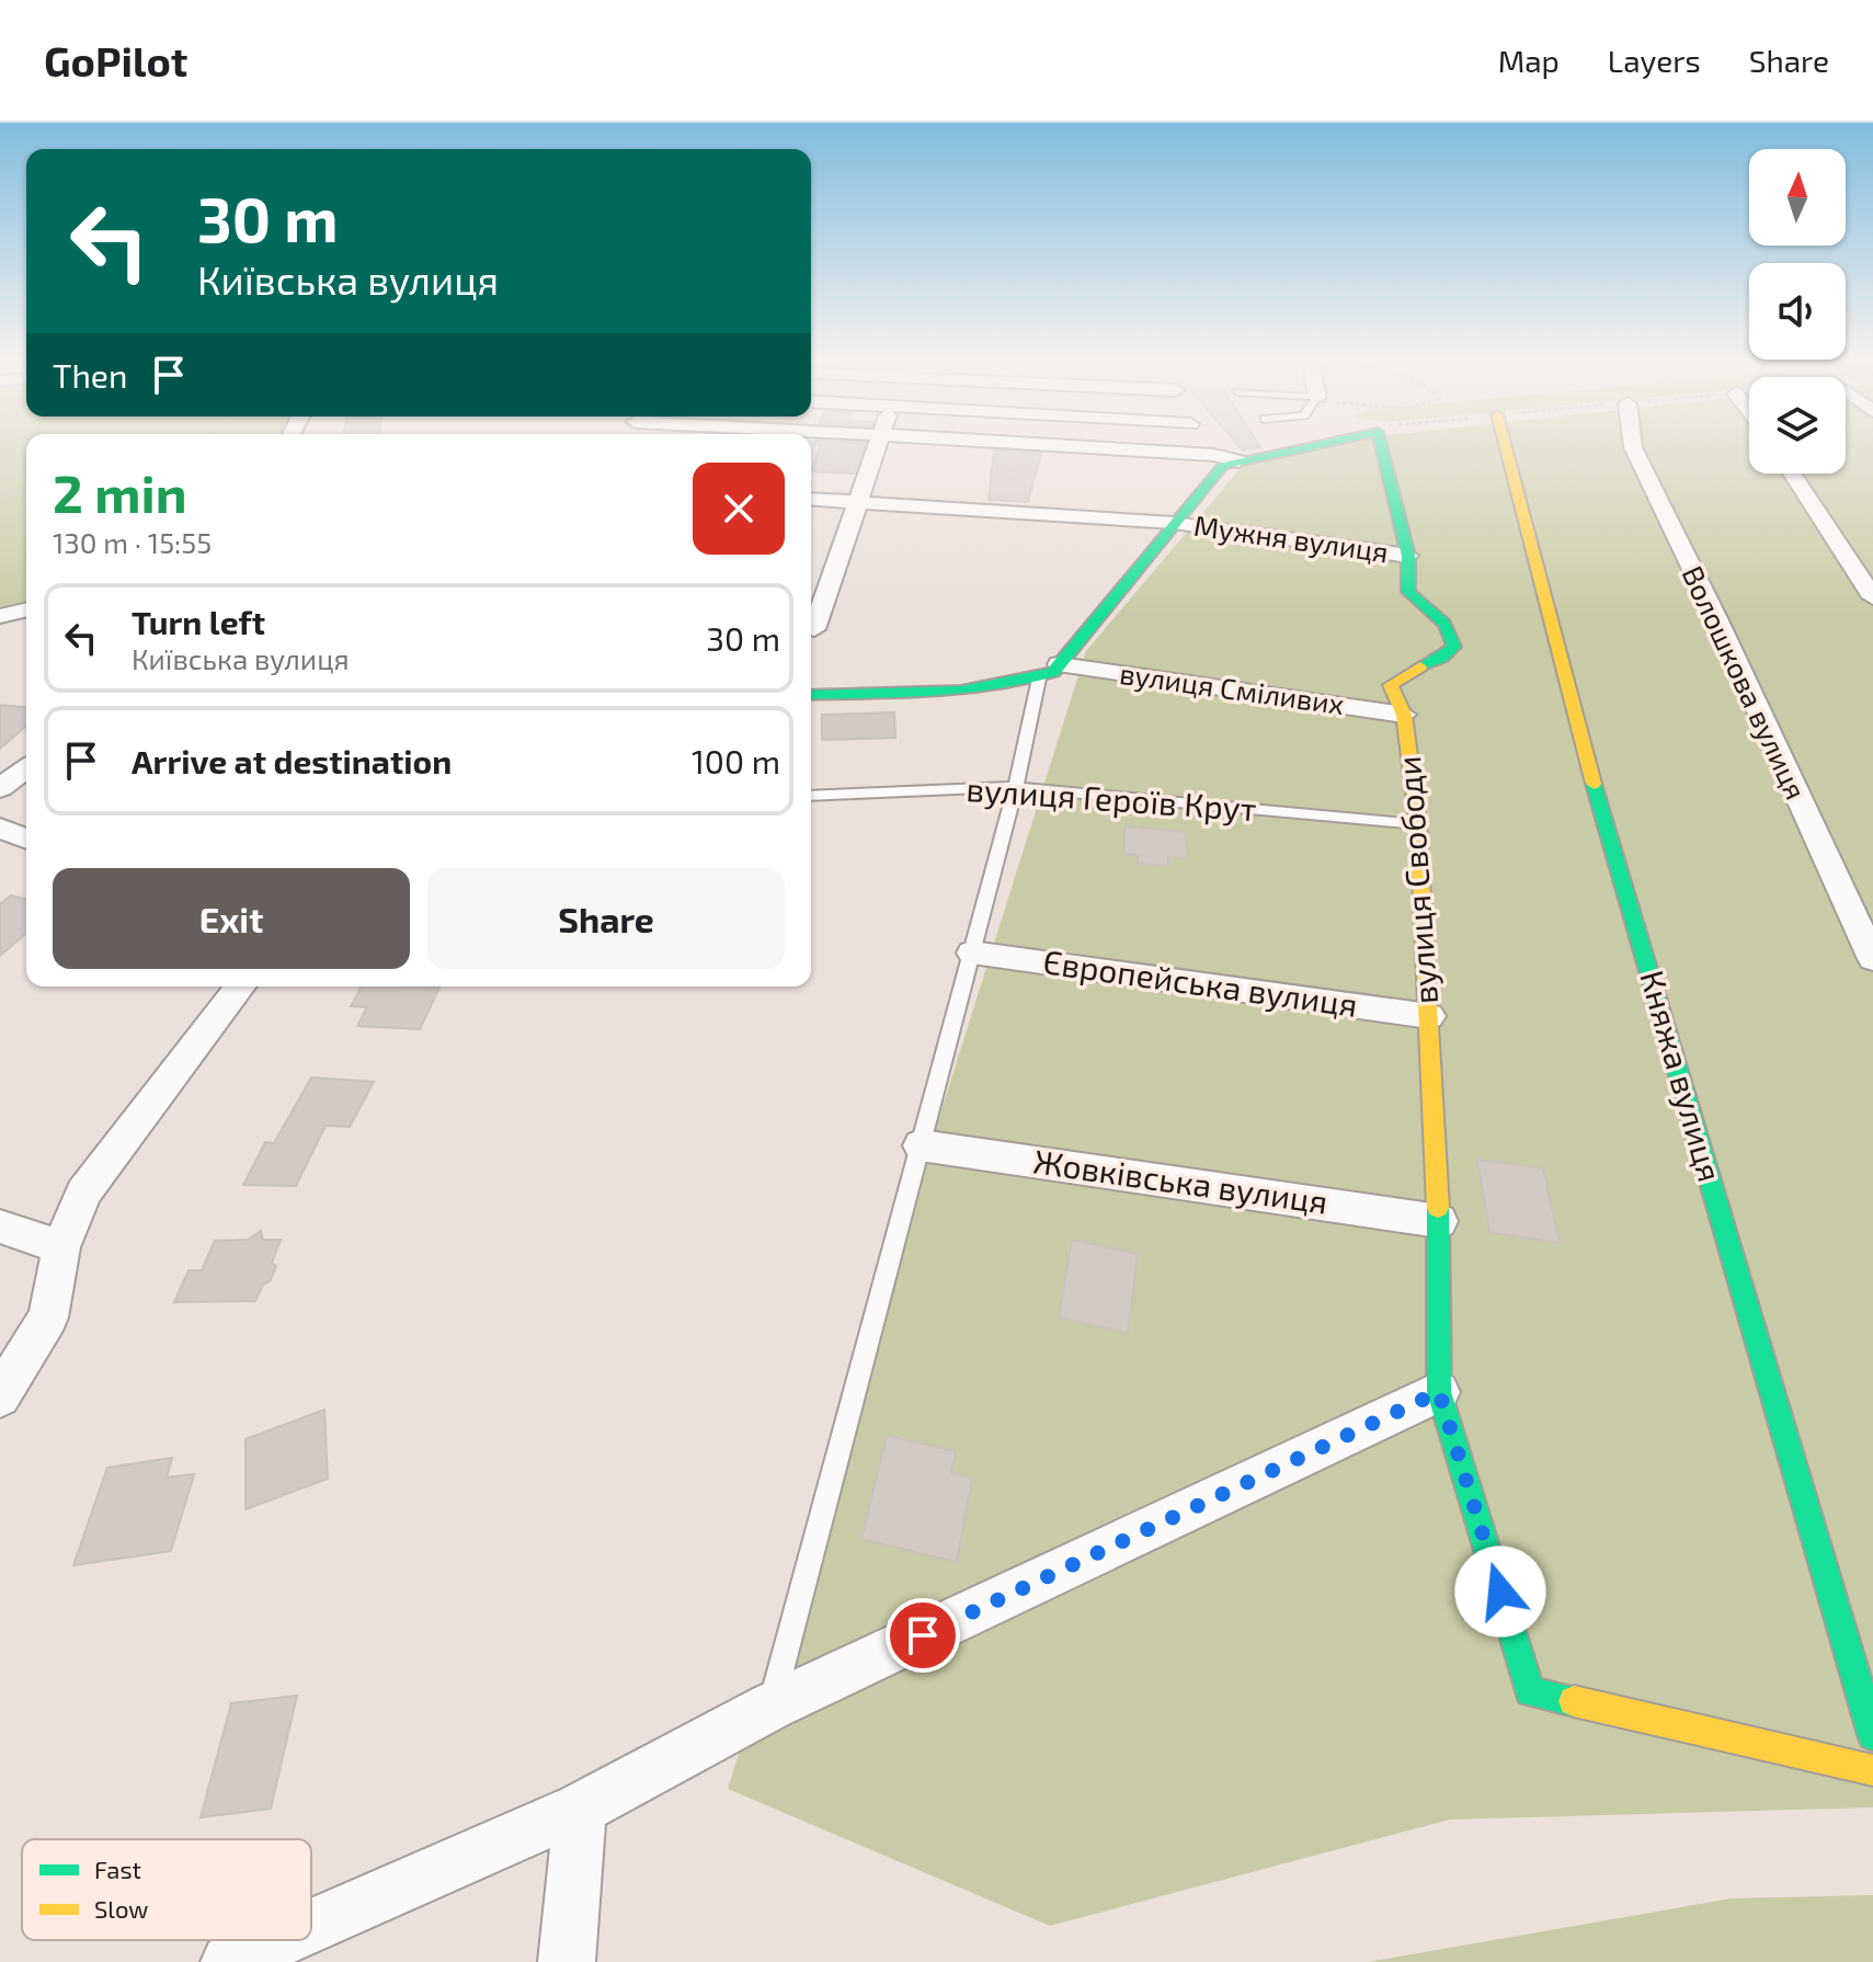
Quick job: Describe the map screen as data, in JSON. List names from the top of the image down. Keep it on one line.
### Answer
{"streets":{"street":["Мужня вулиця","Волошкова вулиця","вулиця Сміливих","вулиця Свободи","Європейська вулиця","Княжа вулиця","Жовківська вулиця"],"lane":["вулиця Героїв Крут"]},"crossings":[["Мужня вулиця","вулиця Свободи"],["вулиця Сміливих","вулиця Свободи"],["вулиця Героїв Крут","вулиця Свободи"],["вулиця Свободи","Європейська вулиця"],["вулиця Свободи","Жовківська вулиця"]],"legend":["Fast","Slow"],"north":"top","page":{"header":"GoPilot","nav":["Map","Layers","Share"],"turn":["30 m","Київська вулиця"],"then":"Then","heading":["2 min","130 m · 15:55"],"list":[{"name":"Turn left","note":"Київська вулиця","value":"30 m"},{"name":"Arrive at destination","value":"100 m"}],"buttons":["Exit","Share"]}}
